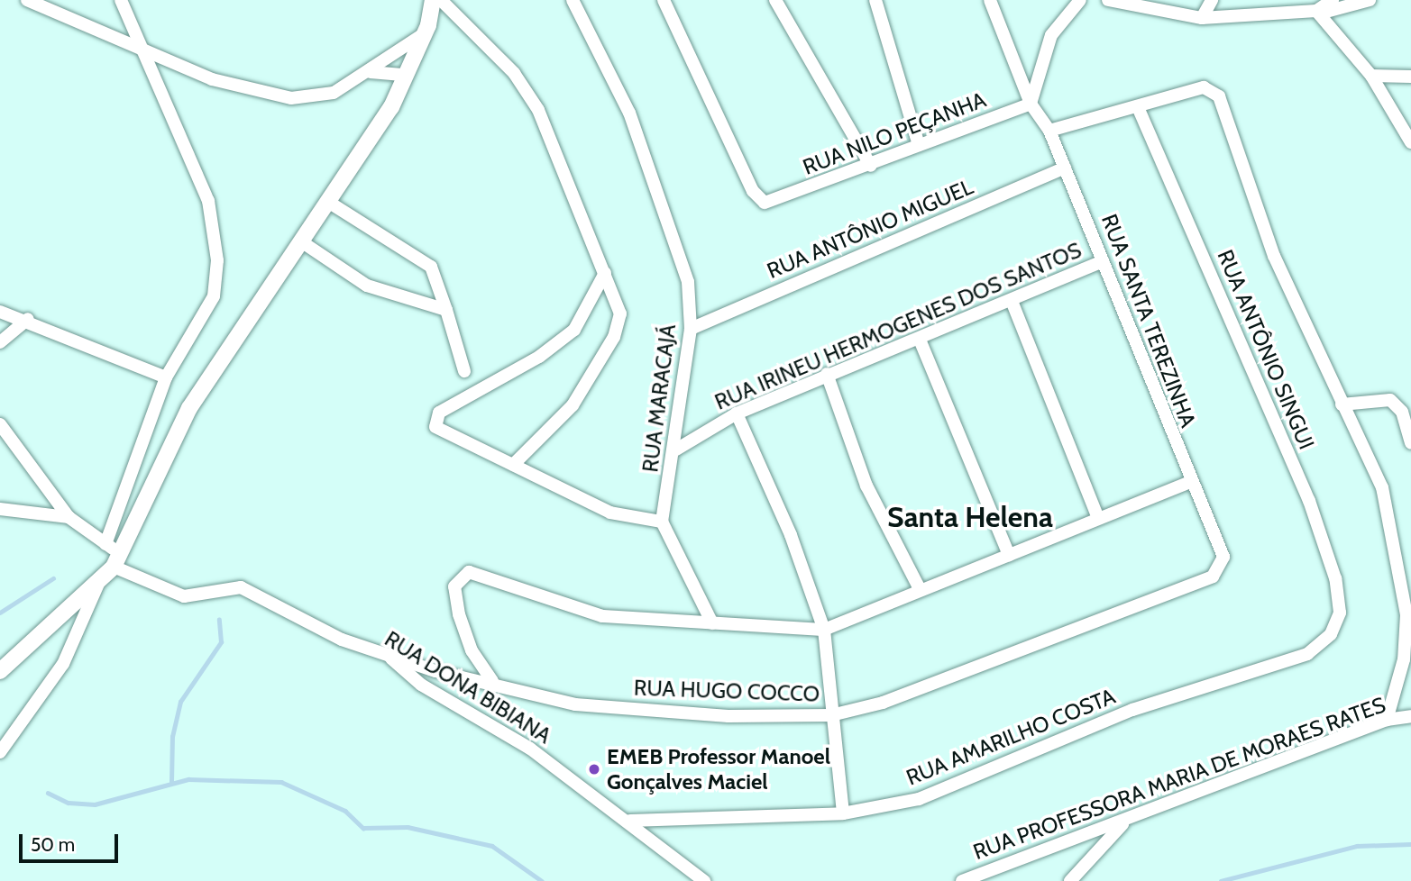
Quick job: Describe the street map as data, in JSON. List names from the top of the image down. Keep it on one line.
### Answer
{"streets":{"street":["RUA NILO PEÇANHA","RUA ANTÔNIO MIGUEL","RUA SANTA TEREZINHA","RUA IRINEU HERMOGENES DOS SANTOS","RUA ANTÔNIO SINGUI","RUA MARACAJÁ","RUA DONA BIBIANA","RUA HUGO COCCO","RUA AMARILHO COSTA","RUA PROFESSORA MARIA DE MORAES RATES"]},"crossings":[["RUA NILO PEÇANHA","RUA SANTA TEREZINHA"],["RUA ANTÔNIO MIGUEL","RUA SANTA TEREZINHA"],["RUA ANTÔNIO MIGUEL","RUA MARACAJÁ"],["RUA SANTA TEREZINHA","RUA IRINEU HERMOGENES DOS SANTOS"],["RUA SANTA TEREZINHA","RUA HUGO COCCO"],["RUA IRINEU HERMOGENES DOS SANTOS","RUA MARACAJÁ"],["RUA ANTÔNIO SINGUI","RUA AMARILHO COSTA"],["RUA DONA BIBIANA","RUA HUGO COCCO"],["RUA DONA BIBIANA","RUA AMARILHO COSTA"]],"districts":["Santa Helena"],"places":["EMEB Professor Manoel Gonçalves Maciel"],"scale_bar":"50 m"}
